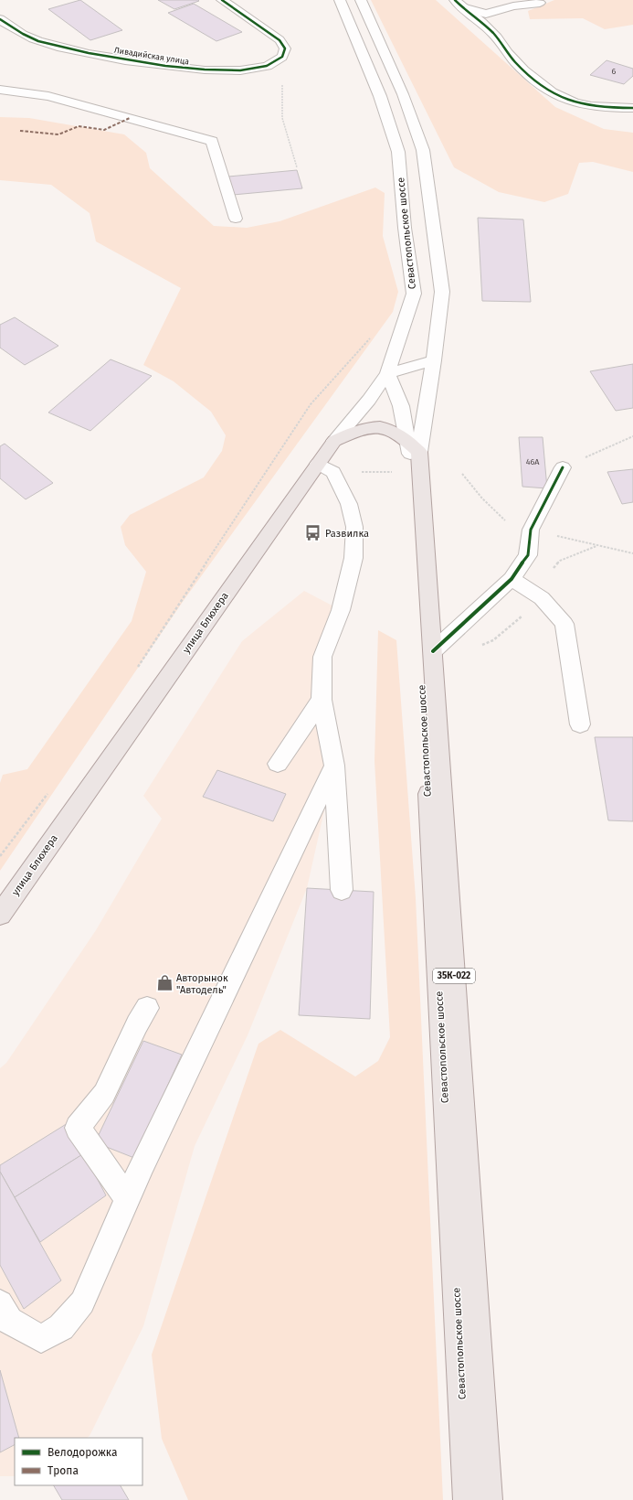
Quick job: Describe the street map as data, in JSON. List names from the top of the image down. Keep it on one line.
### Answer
{"streets":{"main road":["Ливадийская улица","Севастопольское шоссе","улица Блюхера","35К-022"]},"crossings":[["Севастопольское шоссе","улица Блюхера"]],"places":{"bus stop":["Развилка"],"shop":["Авторынок \"Автодель\""]},"house_numbers":["6","46А"],"legend":["Велодорожка","Тропа"]}
